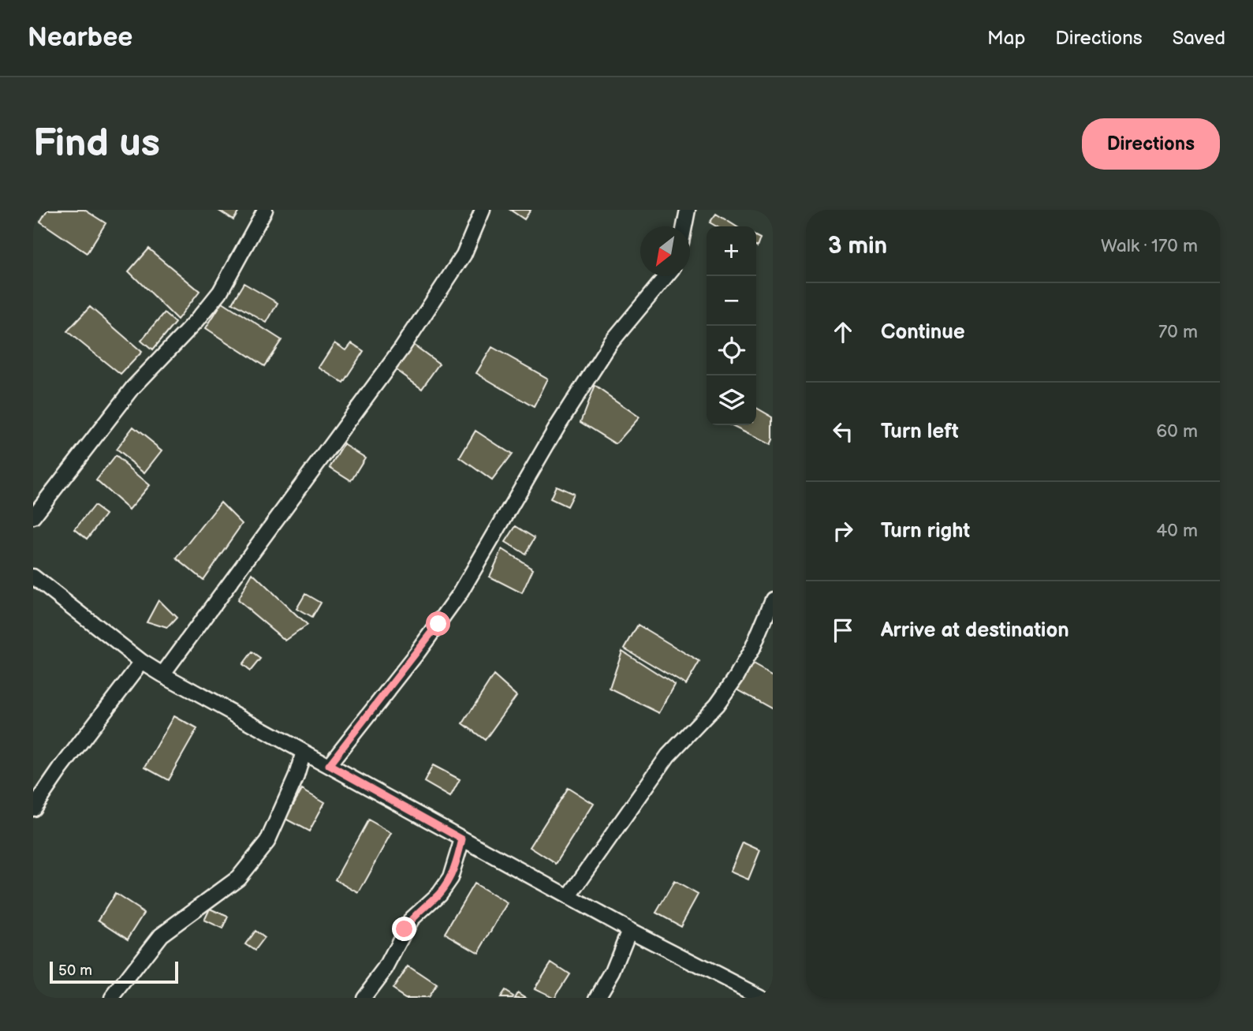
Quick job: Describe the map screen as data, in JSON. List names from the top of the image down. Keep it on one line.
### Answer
{"scale_bar":"50 m","north":"bottom left","page":{"header":"Nearbee","nav":["Map","Directions","Saved"],"buttons":"Directions","title":"Find us","heading":["3 min","Walk · 170 m"],"map_buttons":["+","−"],"list":[["Continue","70 m"],["Turn left","60 m"],["Turn right","40 m"],"Arrive at destination"],"scale":"50 m"}}
